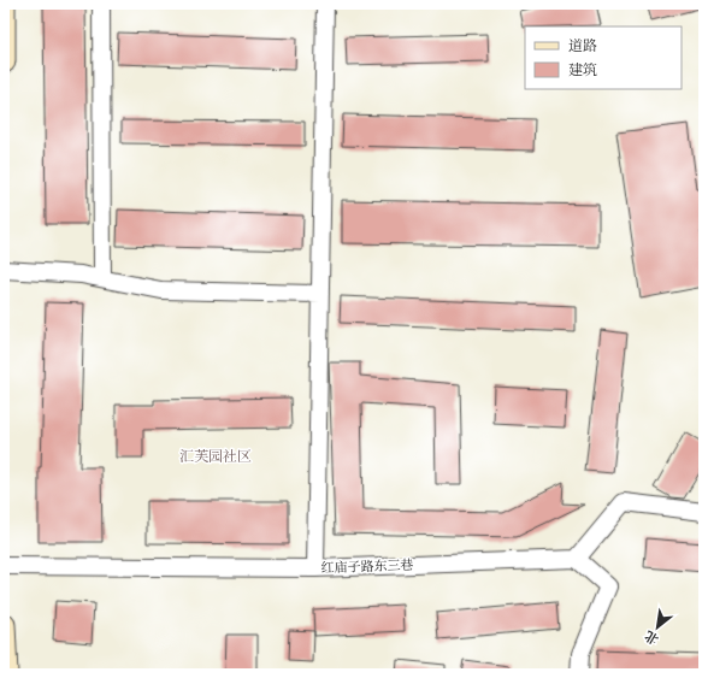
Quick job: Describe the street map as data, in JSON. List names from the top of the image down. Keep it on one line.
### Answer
{"streets":{"street":["红庙子路东三巷"]},"districts":["汇芙园社区"],"legend":["道路","建筑"],"north":"bottom left"}
